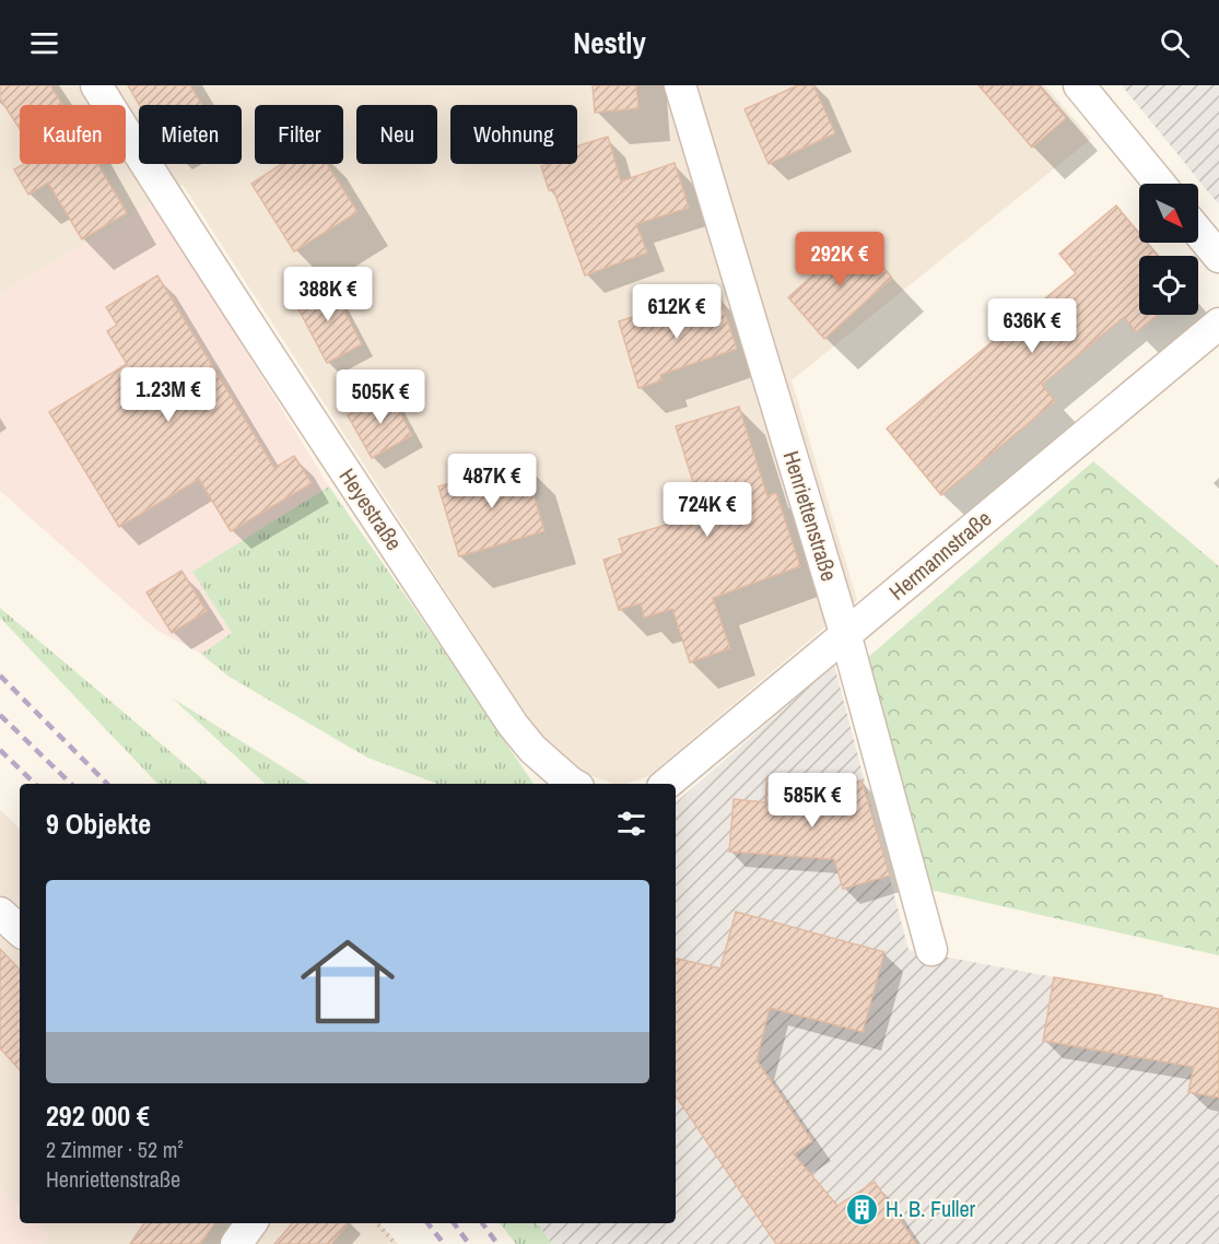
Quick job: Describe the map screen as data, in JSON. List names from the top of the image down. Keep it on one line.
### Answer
{"streets":{"street":["Heyestraße","Henriettenstraße","Hermannstraße"]},"crossings":[["Henriettenstraße","Hermannstraße"]],"places":{"building":["H. B. Fuller"]},"north":"bottom right","page":{"header":"Nestly","chip":["Kaufen","Mieten","Filter","Neu","Wohnung"],"price":["292K €","388K €","612K €","636K €","1.23M €","505K €","487K €","724K €","585K €"],"heading":"9 Objekte","list":[{"name":"292 000 €","note":"2 Zimmer · 52 m² · Henriettenstraße"}]}}
